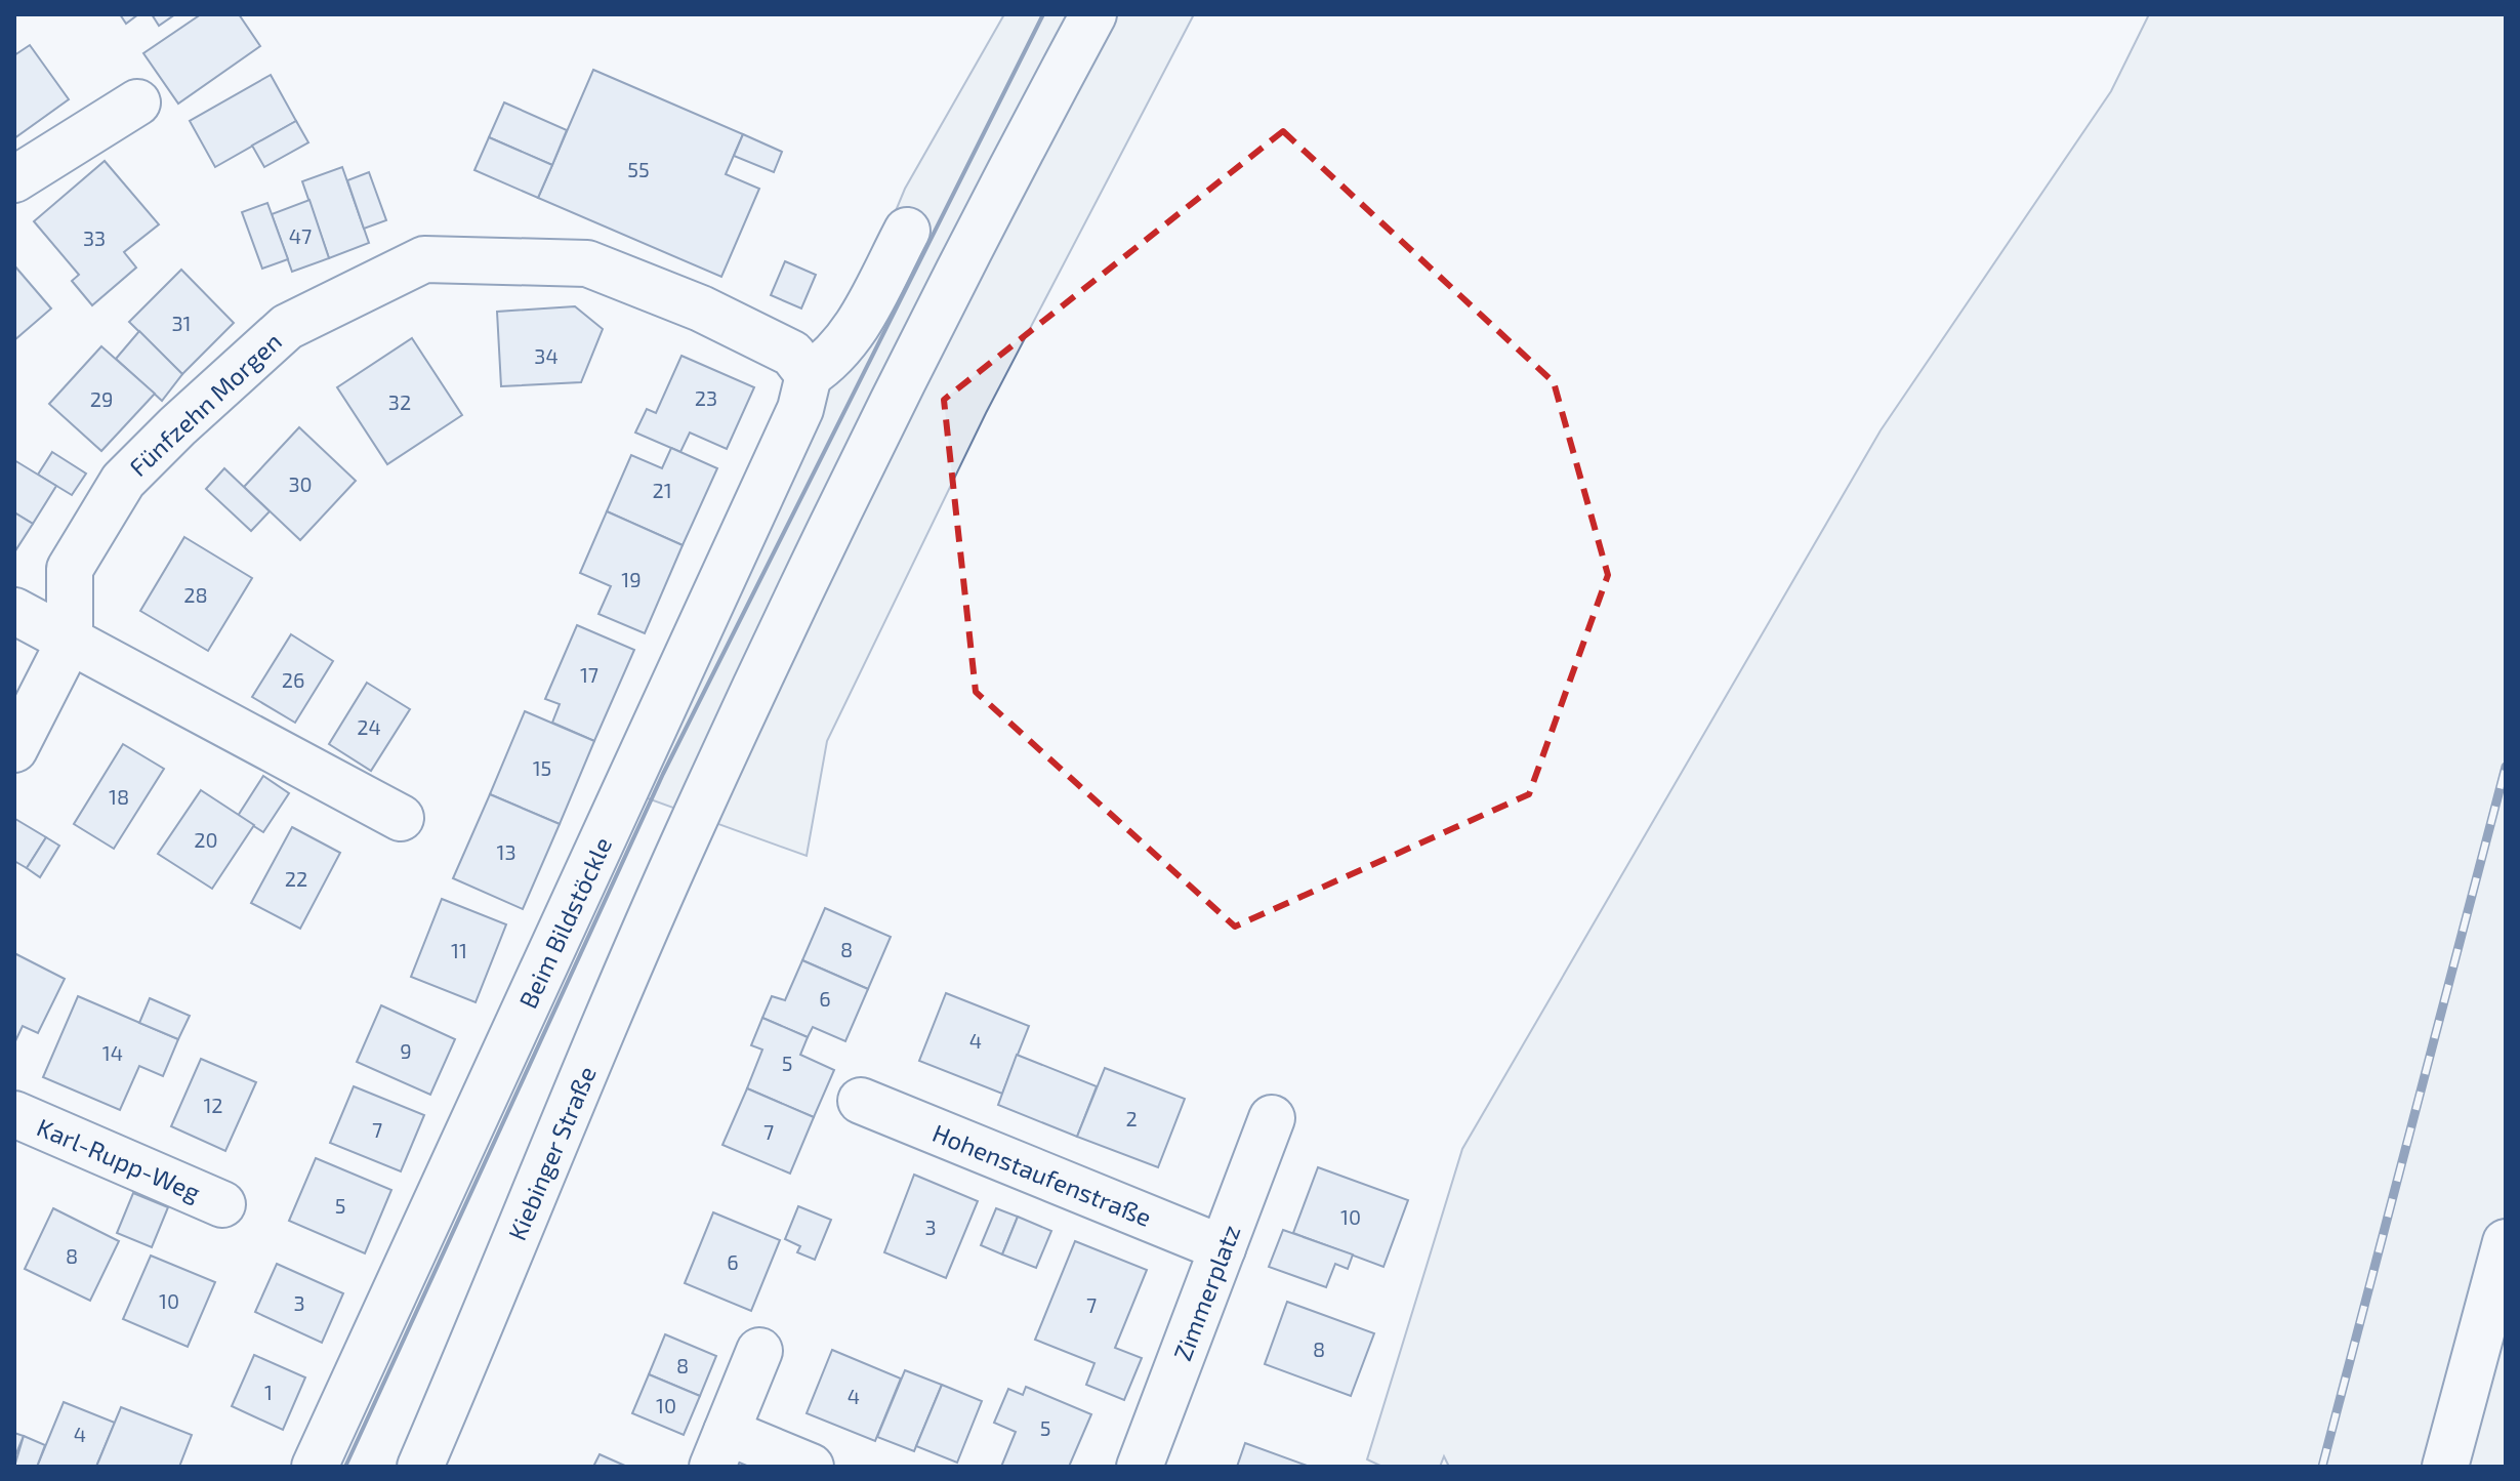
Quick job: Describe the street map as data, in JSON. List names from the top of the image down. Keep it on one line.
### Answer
{"streets":{"street":["Fünfzehn Morgen","Beim Bildstöckle","Kiebinger Straße","Karl-Rupp-Weg","Hohenstaufenstraße","Zimmerplatz"]},"crossings":[["Fünfzehn Morgen","Beim Bildstöckle"],["Hohenstaufenstraße","Zimmerplatz"]],"house_numbers":["55","47","33","31","34","23","29","32","30","21","19","28","17","26","24","15","18","20","13","22","8","11","6","4","9","14","5","12","2","7","7","5","10","3","8","6","10","3","7","8","8","1","4","10","5","4"]}
